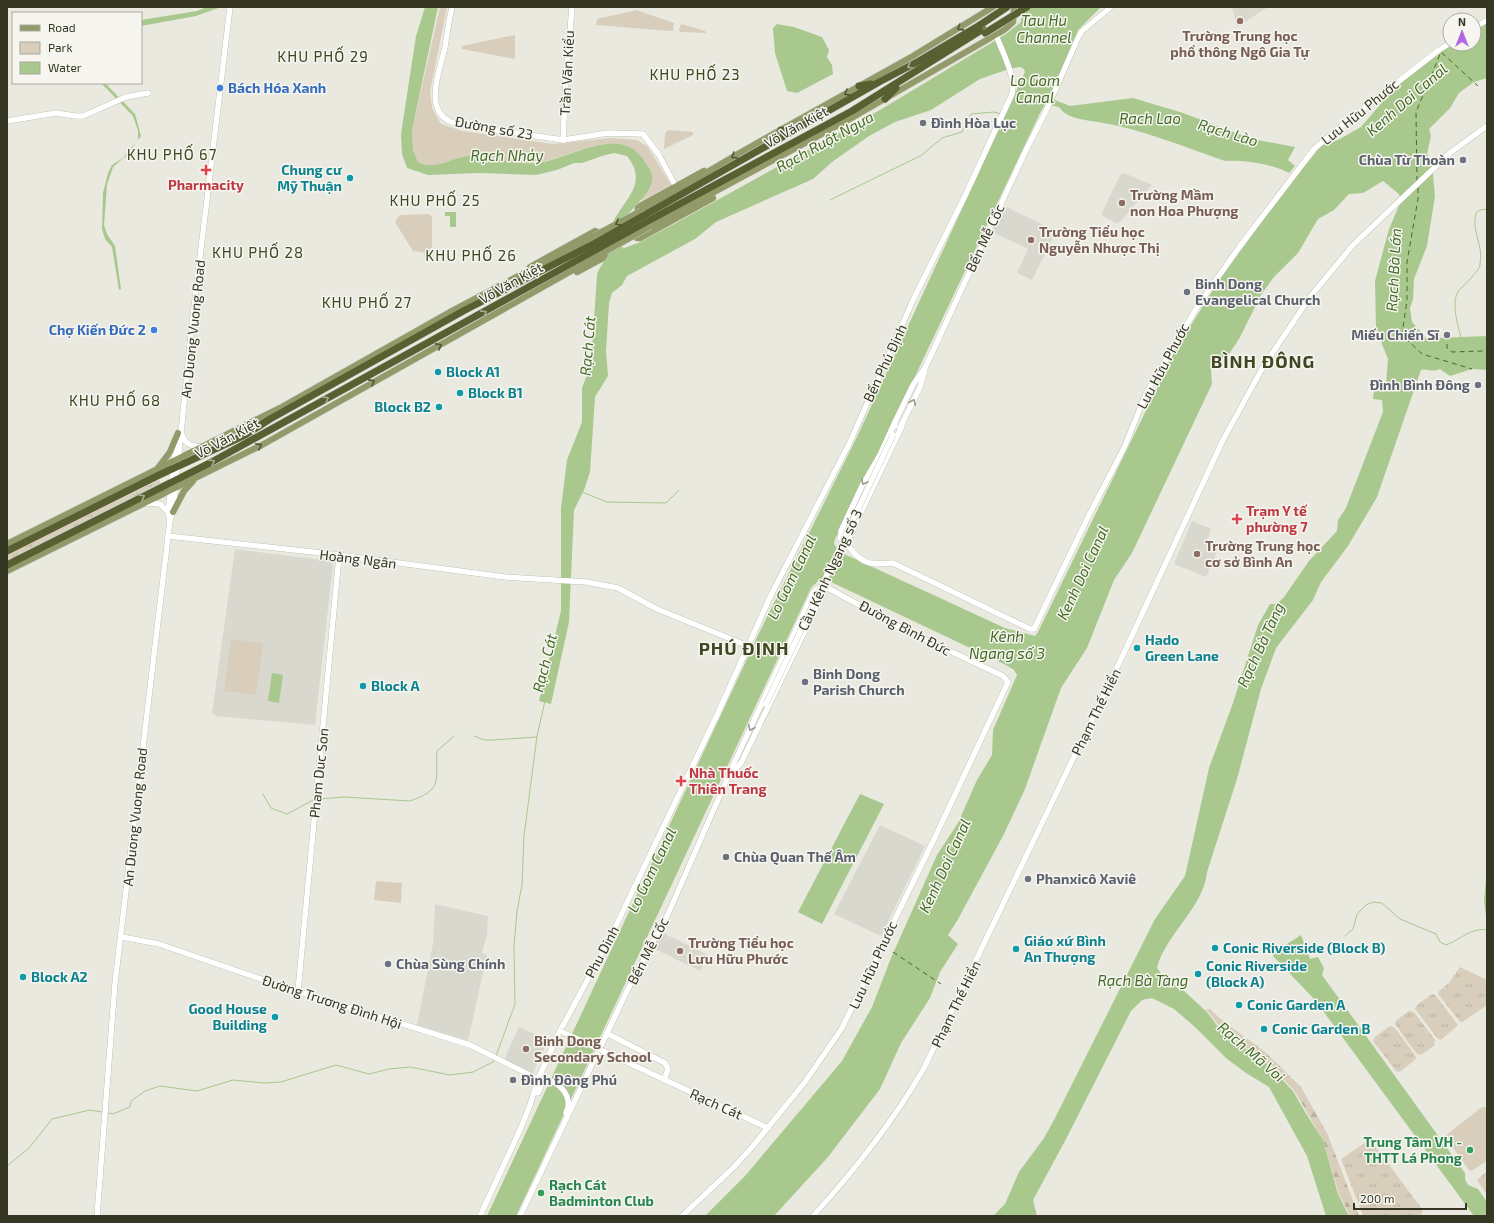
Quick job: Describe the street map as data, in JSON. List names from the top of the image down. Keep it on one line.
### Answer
{"streets":{"highway":["Võ Văn Kiệt"],"street":["Trần Văn Kiểu","Lưu Hữu Phước","Đường số 23","Bến Mễ Cốc","An Duong Vuong Road","Bến Phú Định","Hoàng Ngân","Cầu Kênh Ngang số 3","Đường Bình Đức","Phạm Thế Hiển","Pham Duc Son","Phu Dinh","Đường Trương Đình Hội","Rạch Cát"]},"crossings":[["Trần Văn Kiểu","Đường số 23"],["Lưu Hữu Phước","Bến Mễ Cốc"],["Lưu Hữu Phước","Đường Bình Đức"],["Lưu Hữu Phước","Rạch Cát"],["Võ Văn Kiệt","An Duong Vuong Road"],["Võ Văn Kiệt","Bến Phú Định"],["Bến Mễ Cốc","Cầu Kênh Ngang số 3"],["Bến Mễ Cốc","Đường Bình Đức"],["Bến Mễ Cốc","Phu Dinh"],["An Duong Vuong Road","Hoàng Ngân"],["An Duong Vuong Road","Đường Trương Đình Hội"],["Bến Phú Định","Hoàng Ngân"],["Bến Phú Định","Phu Dinh"],["Hoàng Ngân","Pham Duc Son"],["Hoàng Ngân","Phu Dinh"],["Pham Duc Son","Đường Trương Đình Hội"],["Phu Dinh","Đường Trương Đình Hội"],["Phu Dinh","Rạch Cát"]],"districts":["KHU PHỐ 29","KHU PHỐ 23","KHU PHỐ 67","KHU PHỐ 25","KHU PHỐ 28","KHU PHỐ 26","KHU PHỐ 27","BÌNH ĐÔNG","KHU PHỐ 68","PHÚ ĐỊNH"],"water":["Tau Hu Channel","Lo Gom Canal","Kenh Doi Canal","Rach Lao","Rạch Lào","Rạch Ruột Ngựa","Rạch Nhảy","Rạch Bà Lớn","Rạch Cát","Kênh Ngang số 3","Rạch Bà Tàng","Rạch Mã Voi"],"places":{"other":["Trường Trung học phổ thông Ngô Gia Tự","Bách Hóa Xanh","Đình Hòa Lục","Chùa Từ Thoàn","Chung cư Mỹ Thuận","Trường Mầm non Hoa Phượng","Trường Tiểu học Nguyễn Nhược Thị","Binh Dong Evangelical Church","Chợ Kiến Đức 2","Miếu Chiến Sĩ","Block A1","Đình Bình Đông","Block B1","Block B2","Trường Trung học cơ sở Bình An","Hado Green Lane","Binh Dong Parish Church","Block A","Chùa Quan Thế Âm","Phanxicô Xaviê","Conic Riverside (Block B)","Giáo xứ Bình An Thượng","Trường Tiểu học Lưu Hữu Phước","Chùa Sùng Chính","Conic Riverside (Block A)","Block A2","Conic Garden A","Good House Building","Conic Garden B","Binh Dong Secondary School","Đình Đông Phú","Trung Tâm VH - THTT Lá Phong","Rạch Cát Badminton Club"],"health":["Pharmacity","Trạm Y tế phường 7","Nhà Thuốc Thiên Trang"]},"legend":["Road","Park","Water"],"scale_bar":"200 m","north":"top"}
